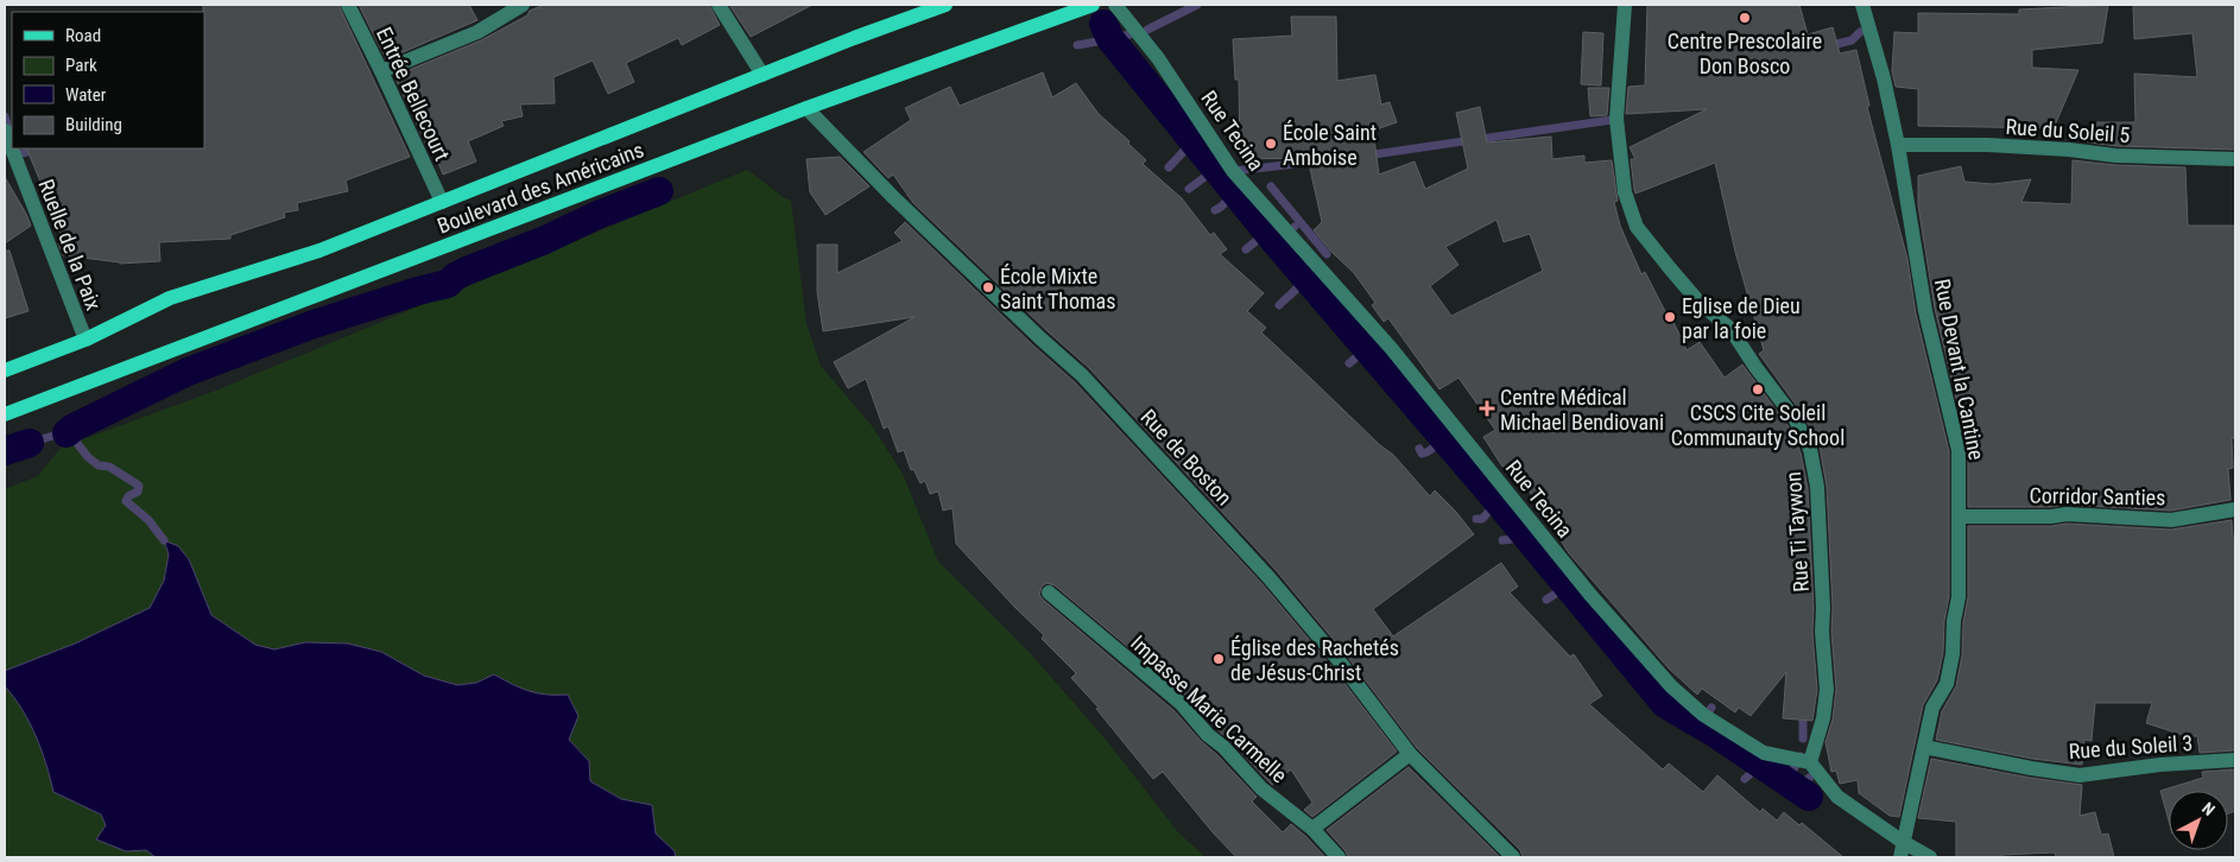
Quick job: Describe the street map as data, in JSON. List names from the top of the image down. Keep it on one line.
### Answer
{"streets":{"main road":["Boulevard des Américains"],"street":["Entrée Bellecourt","Rue Tecina","Rue du Soleil 5","Ruelle de la Paix","Rue Devant la Cantine","Rue de Boston","Corridor Santies","Rue Ti Taywon","Impasse Marie Carmelle","Rue du Soleil 3"]},"crossings":[["Entrée Bellecourt","Boulevard des Américains"],["Rue Tecina","Rue Ti Taywon"],["Rue du Soleil 5","Rue Devant la Cantine"],["Boulevard des Américains","Ruelle de la Paix"],["Boulevard des Américains","Rue de Boston"],["Rue Devant la Cantine","Corridor Santies"],["Rue Devant la Cantine","Rue du Soleil 3"]],"places":{"other":["Centre Prescolaire Don Bosco","École Saint Amboise","École Mixte Saint Thomas","Eglise de Dieu par la foie","CSCS Cite Soleil Communauty School","Église des Rachetés de Jésus-Christ"],"health":["Centre Médical Michael Bendiovani"]},"legend":["Road","Park","Water","Building"],"north":"top right"}
